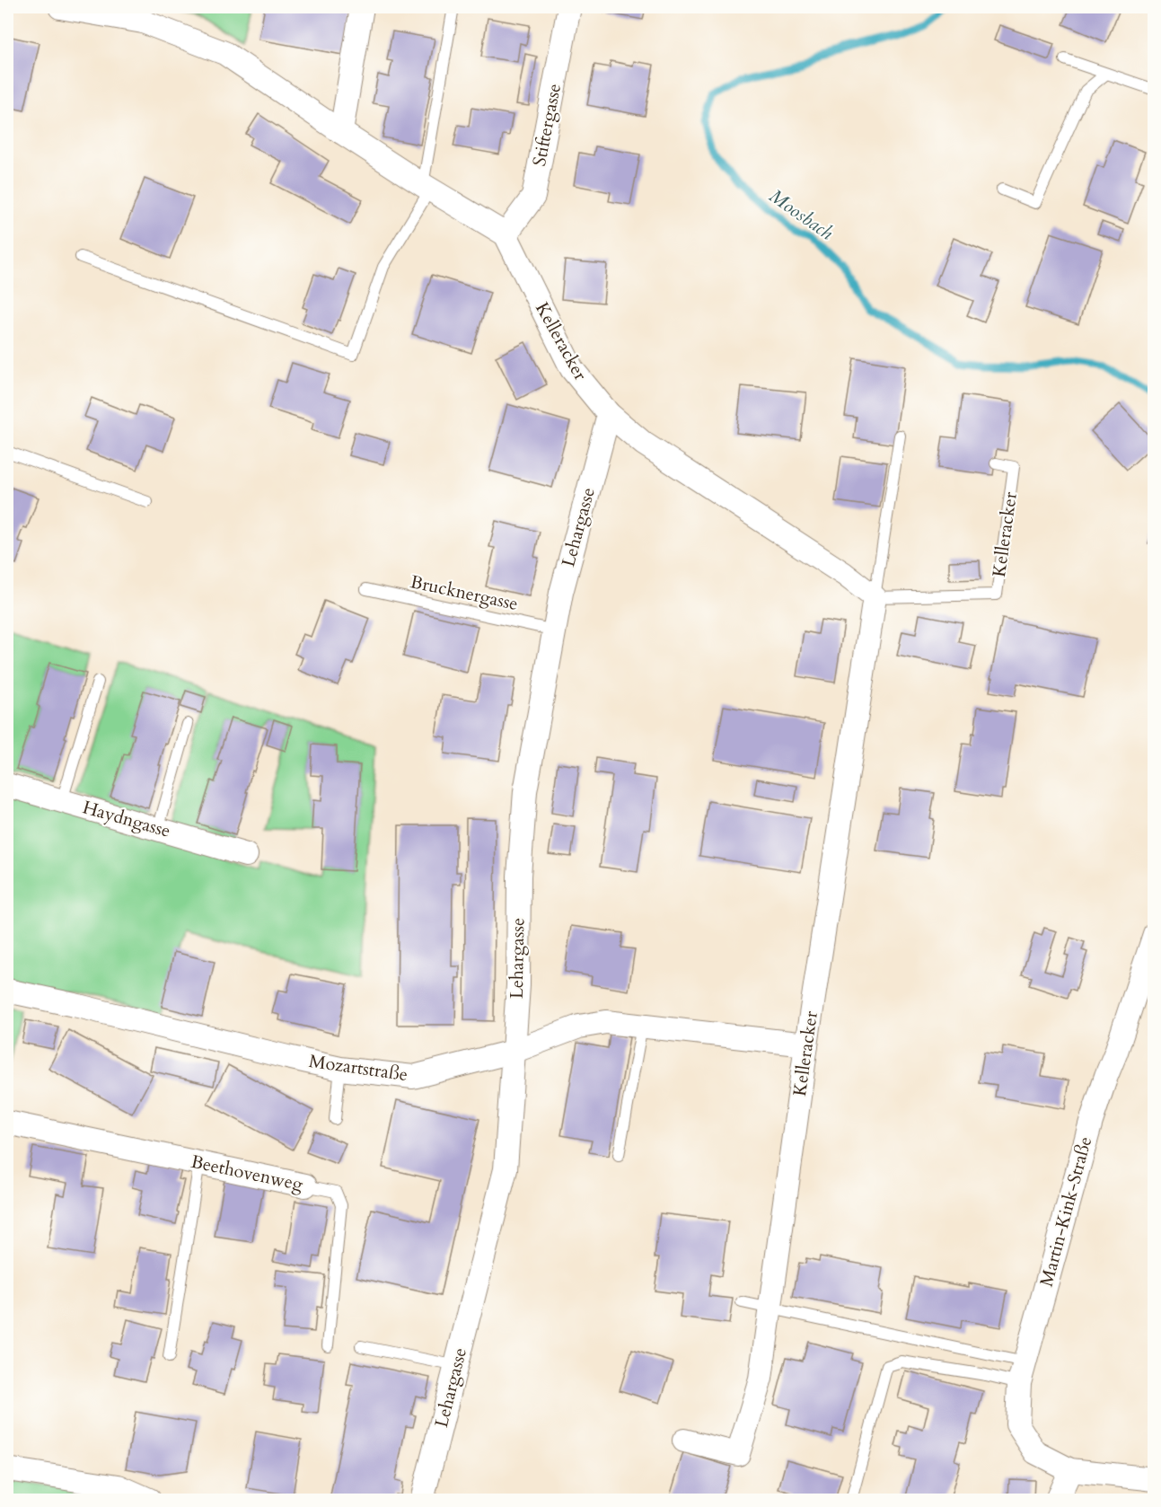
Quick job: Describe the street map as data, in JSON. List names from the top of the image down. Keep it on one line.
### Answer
{"streets":{"street":["Stiftergasse","Kelleracker","Lehargasse","Haydngasse","Mozartstraße","Beethovenweg","Martin-Kink-Straße"],"lane":["Brucknergasse"]},"crossings":[["Stiftergasse","Kelleracker"],["Kelleracker","Lehargasse"],["Kelleracker","Mozartstraße"],["Lehargasse","Brucknergasse"],["Lehargasse","Mozartstraße"]],"water":["Moosbach"]}
